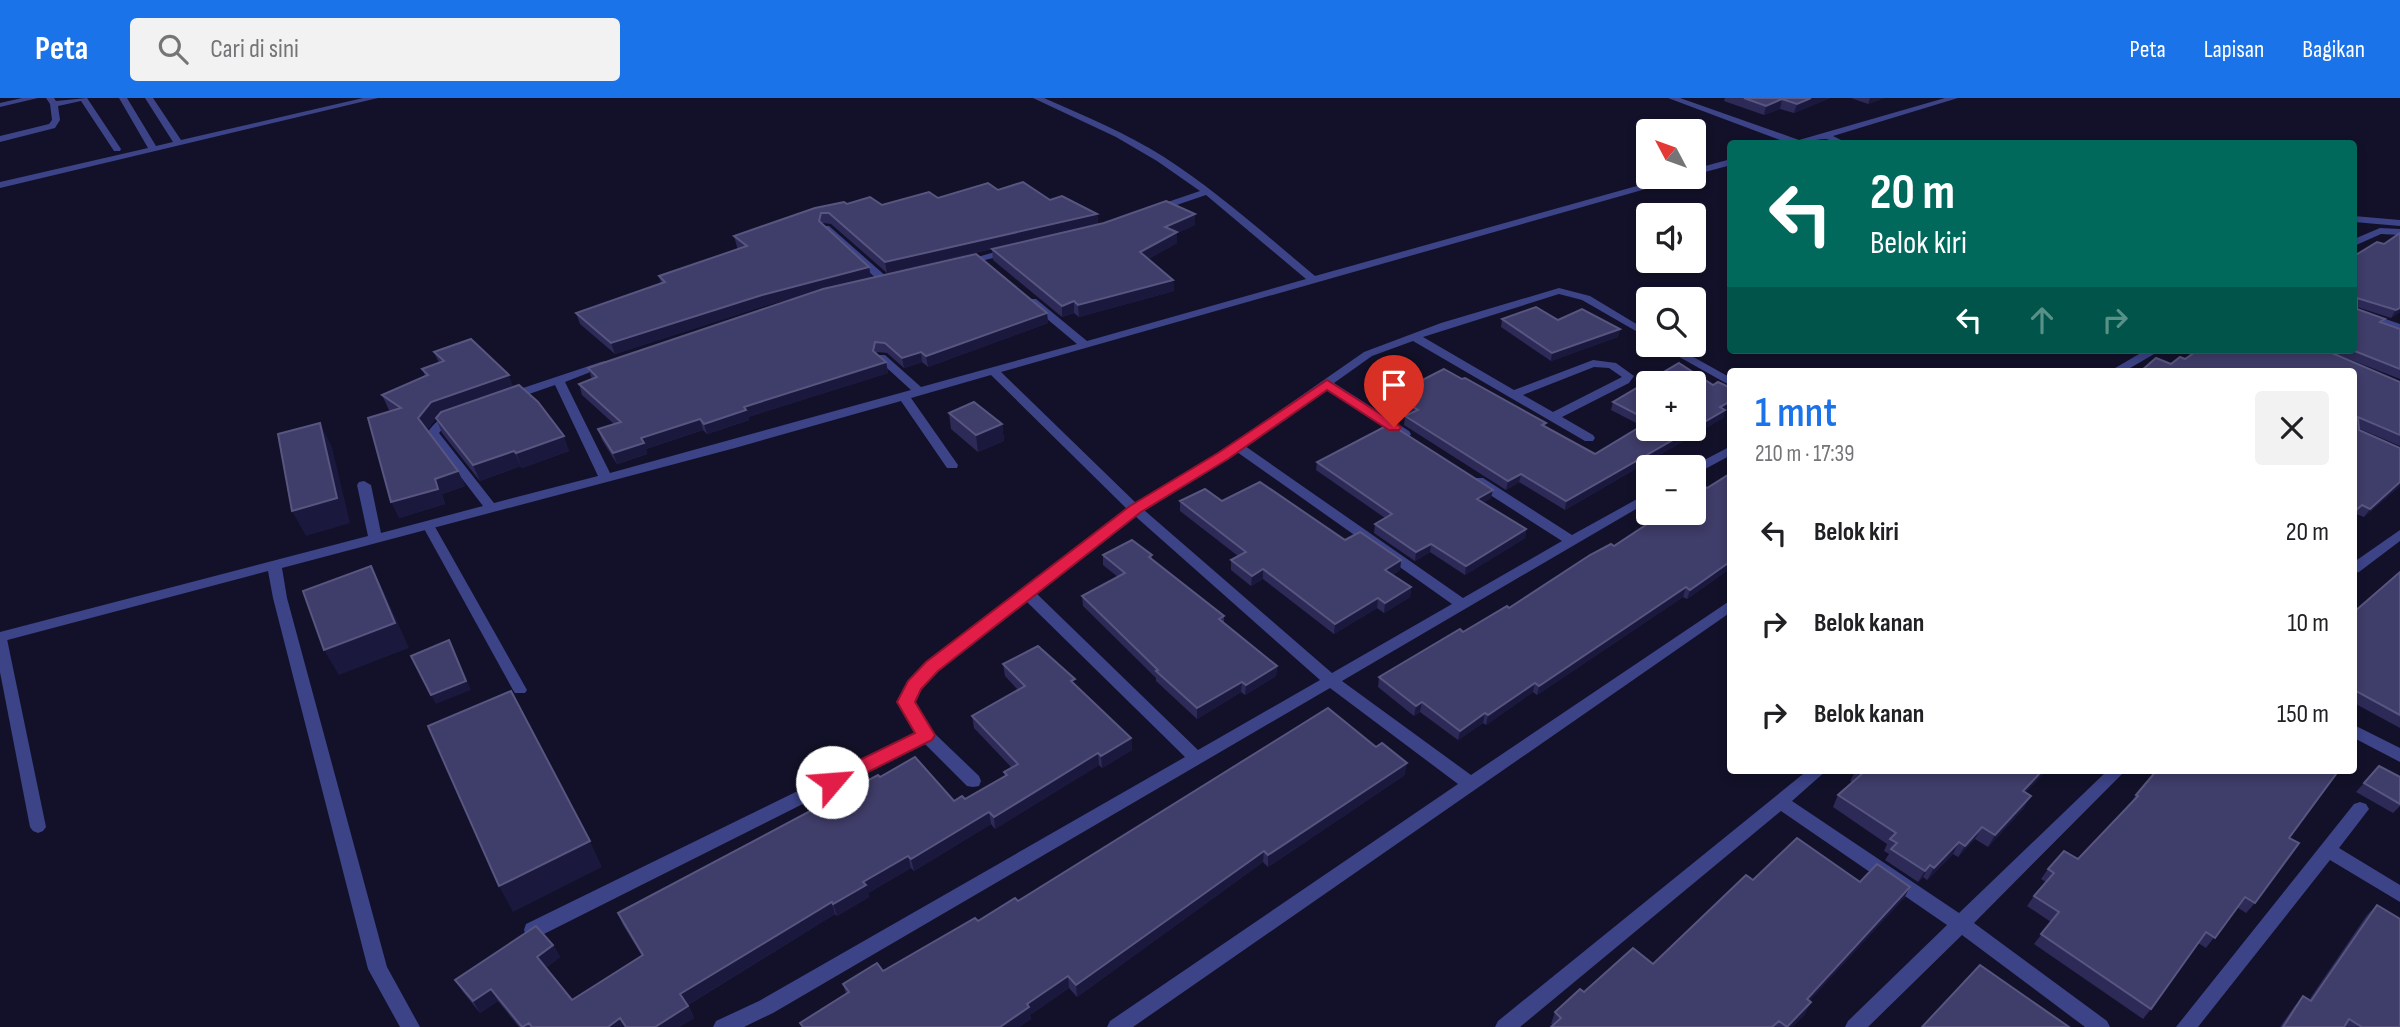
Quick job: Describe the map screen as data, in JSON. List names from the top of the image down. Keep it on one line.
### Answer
{"north":"top left","page":{"header":"Peta","search":"Cari di sini","nav":["Peta","Lapisan","Bagikan"],"map_buttons":["+","−"],"turn":["20 m","Belok kiri"],"heading":["1 mnt","210 m · 17:39"],"list":[{"name":"Belok kiri","value":"20 m"},{"name":"Belok kanan","value":"10 m"},{"name":"Belok kanan","value":"150 m"}]}}
